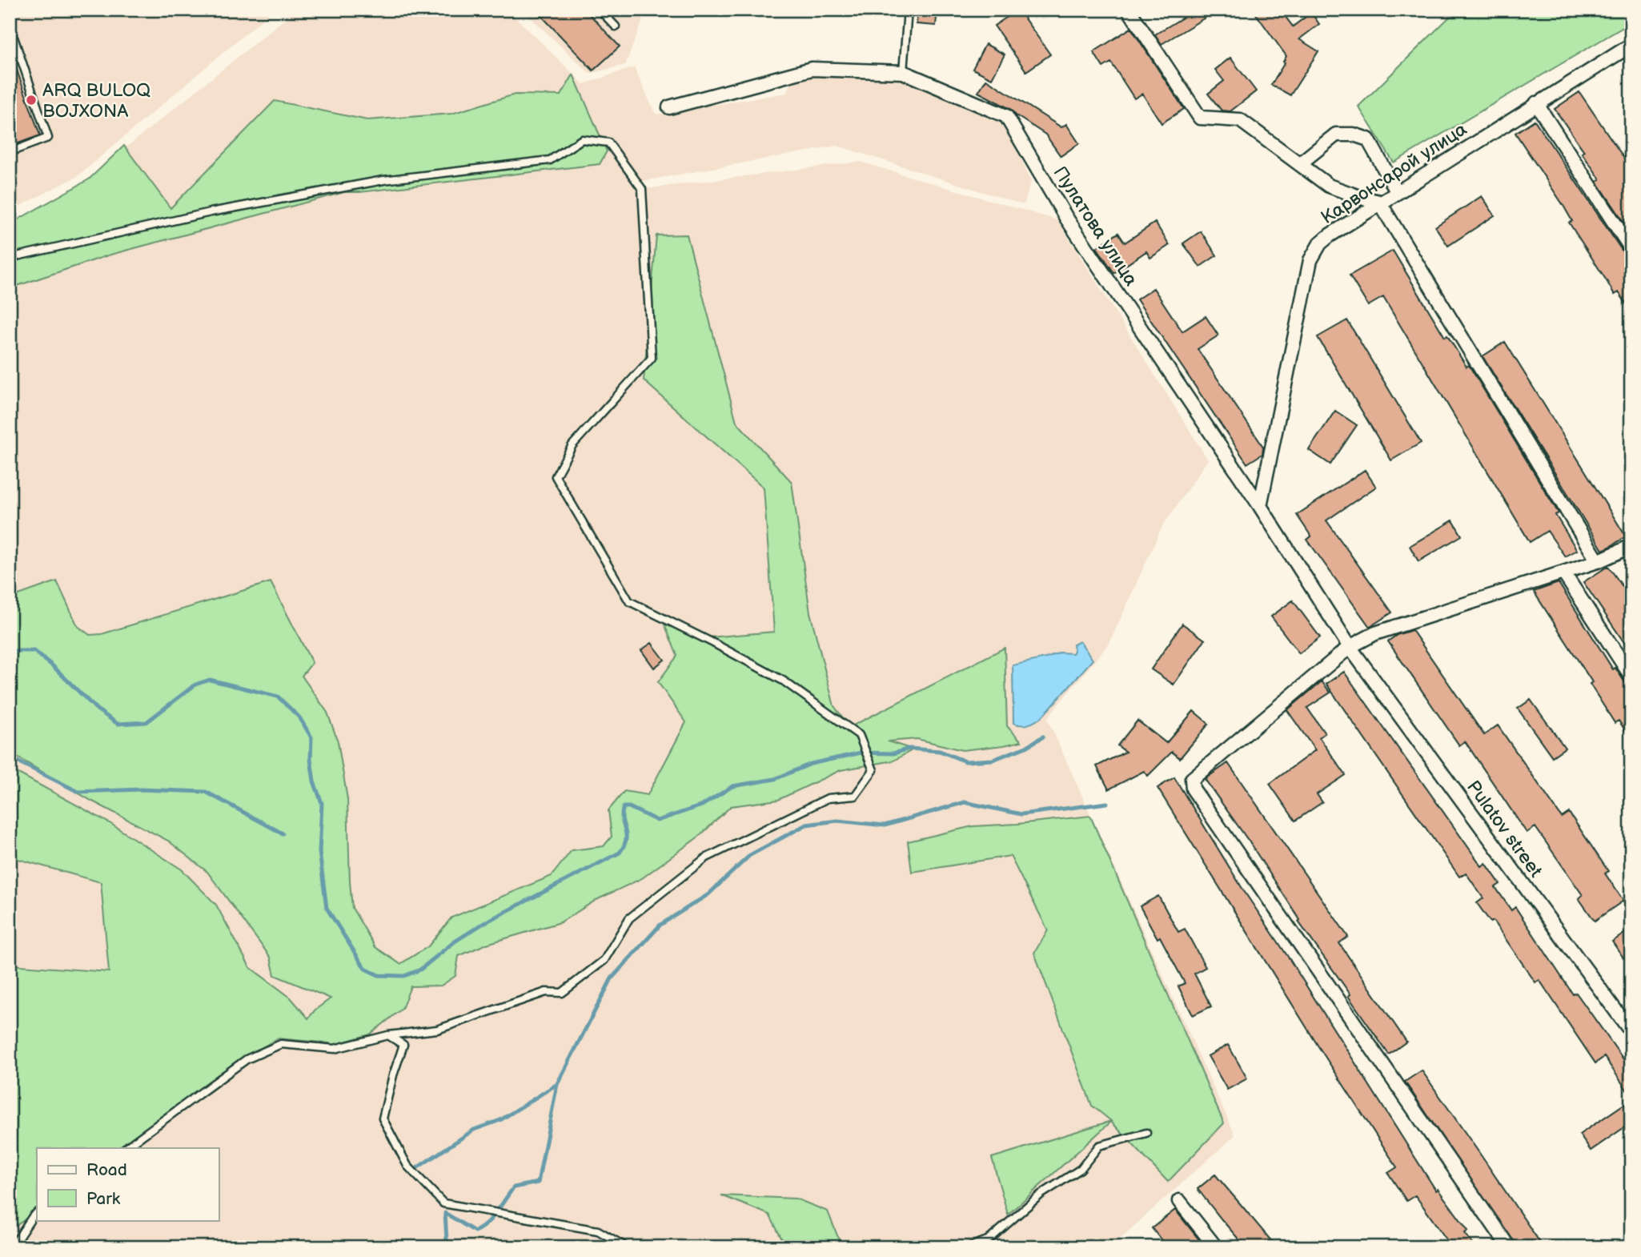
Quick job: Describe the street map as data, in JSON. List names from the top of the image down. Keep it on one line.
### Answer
{"streets":{"street":["Карвонсарой улица","Пулатова улица","Pulatov street"]},"crossings":[["Карвонсарой улица","Пулатова улица"],["Пулатова улица","Pulatov street"]],"places":["ARQ BULOQ BOJXONA"],"legend":["Road","Park"]}
